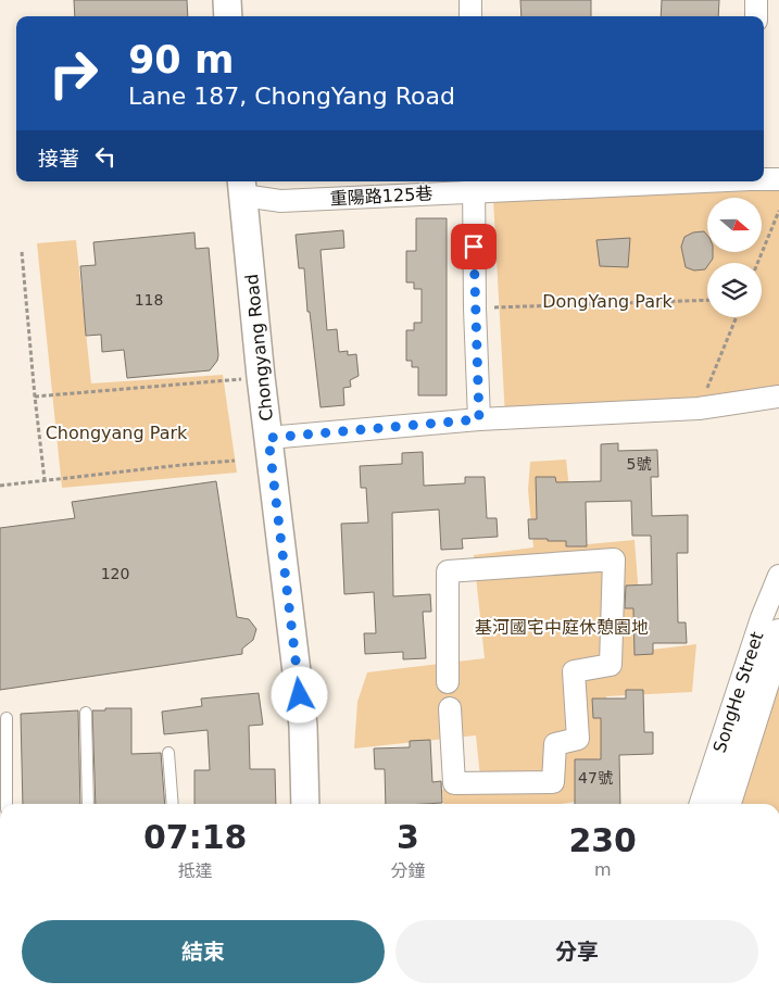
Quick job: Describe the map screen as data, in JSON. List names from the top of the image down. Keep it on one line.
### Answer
{"streets":{"street":["重陽路125巷","Chongyang Road","SongHe Street"]},"crossings":[["重陽路125巷","Chongyang Road"]],"parks":["DongYang Park","Chongyang Park","基河國宅中庭休憩園地"],"house_numbers":["118","5號","120","47號"],"north":"right","page":{"turn":["90 m","Lane 187, ChongYang Road"],"then":"接著","eta":["07:18","抵達","3","分鐘","230","m"],"buttons":["結束","分享"]}}
